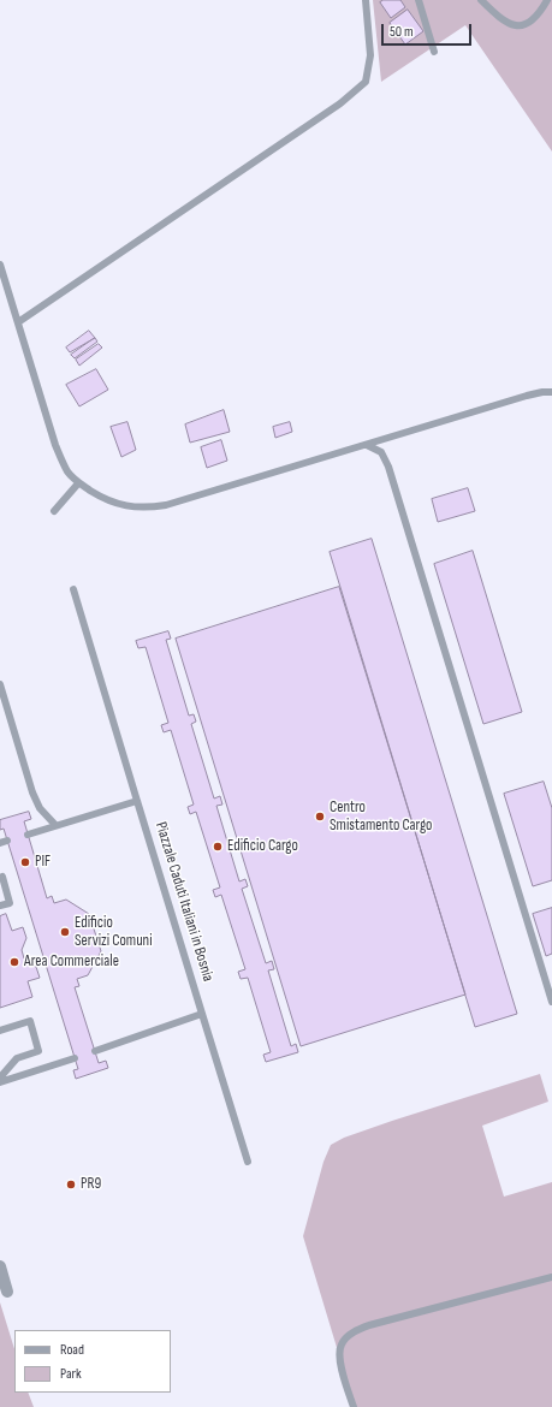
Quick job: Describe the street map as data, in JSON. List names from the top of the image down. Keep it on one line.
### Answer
{"streets":{"lane":["Piazzale Caduti Italiani in Bosnia"]},"places":["Centro Smistamento Cargo","Edificio Cargo","PIF","Edificio Servizi Comuni","Area Commerciale","PR9"],"legend":["Road","Park"],"scale_bar":"50 m"}
